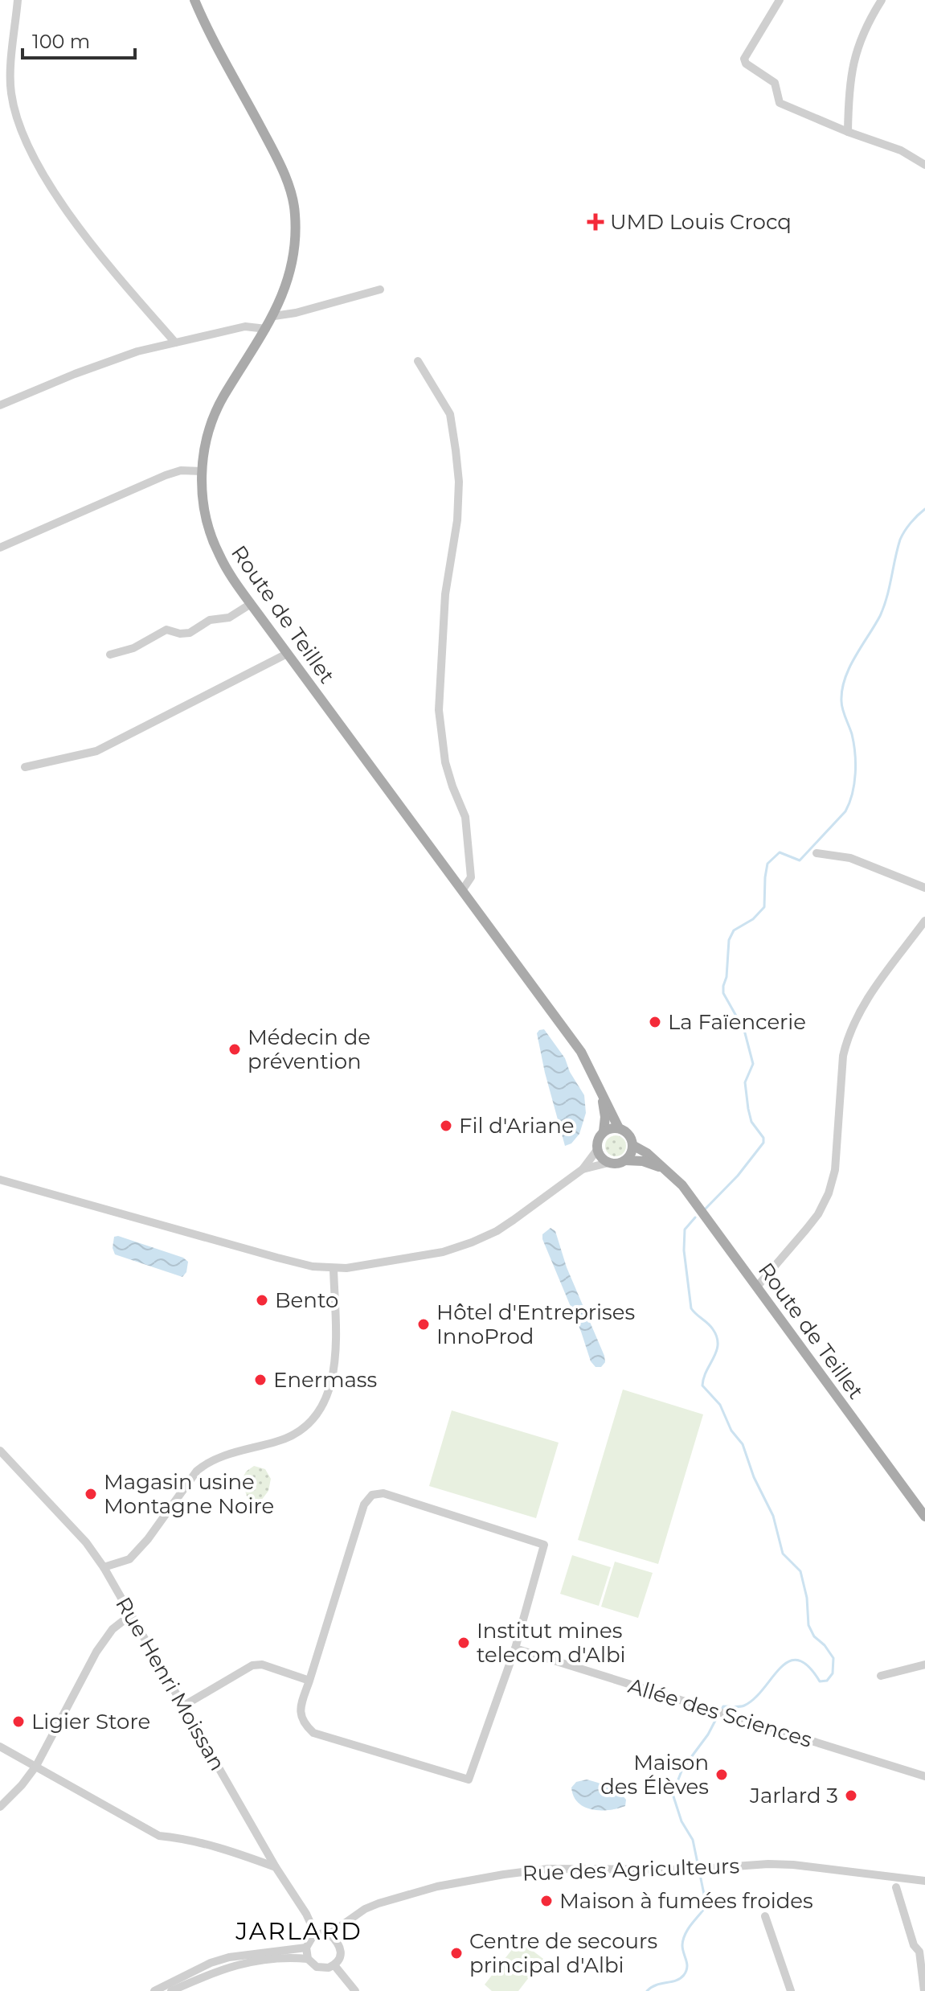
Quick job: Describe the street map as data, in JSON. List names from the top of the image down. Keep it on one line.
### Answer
{"streets":{"main road":["Route de Teillet"],"street":["Rue Henri Moissan","Allée des Sciences","Rue des Agriculteurs"]},"crossings":[["Rue Henri Moissan","Rue des Agriculteurs"]],"districts":["JARLARD"],"places":{"health":["UMD Louis Crocq"],"other":["La Faïencerie","Médecin de prévention","Fil d'Ariane","Bento","Hôtel d'Entreprises InnoProd","Enermass","Magasin usine Montagne Noire","Institut mines telecom d'Albi","Ligier Store","Maison des Élèves","Jarlard 3","Maison à fumées froides","Centre de secours principal d'Albi"]},"scale_bar":"100 m"}
